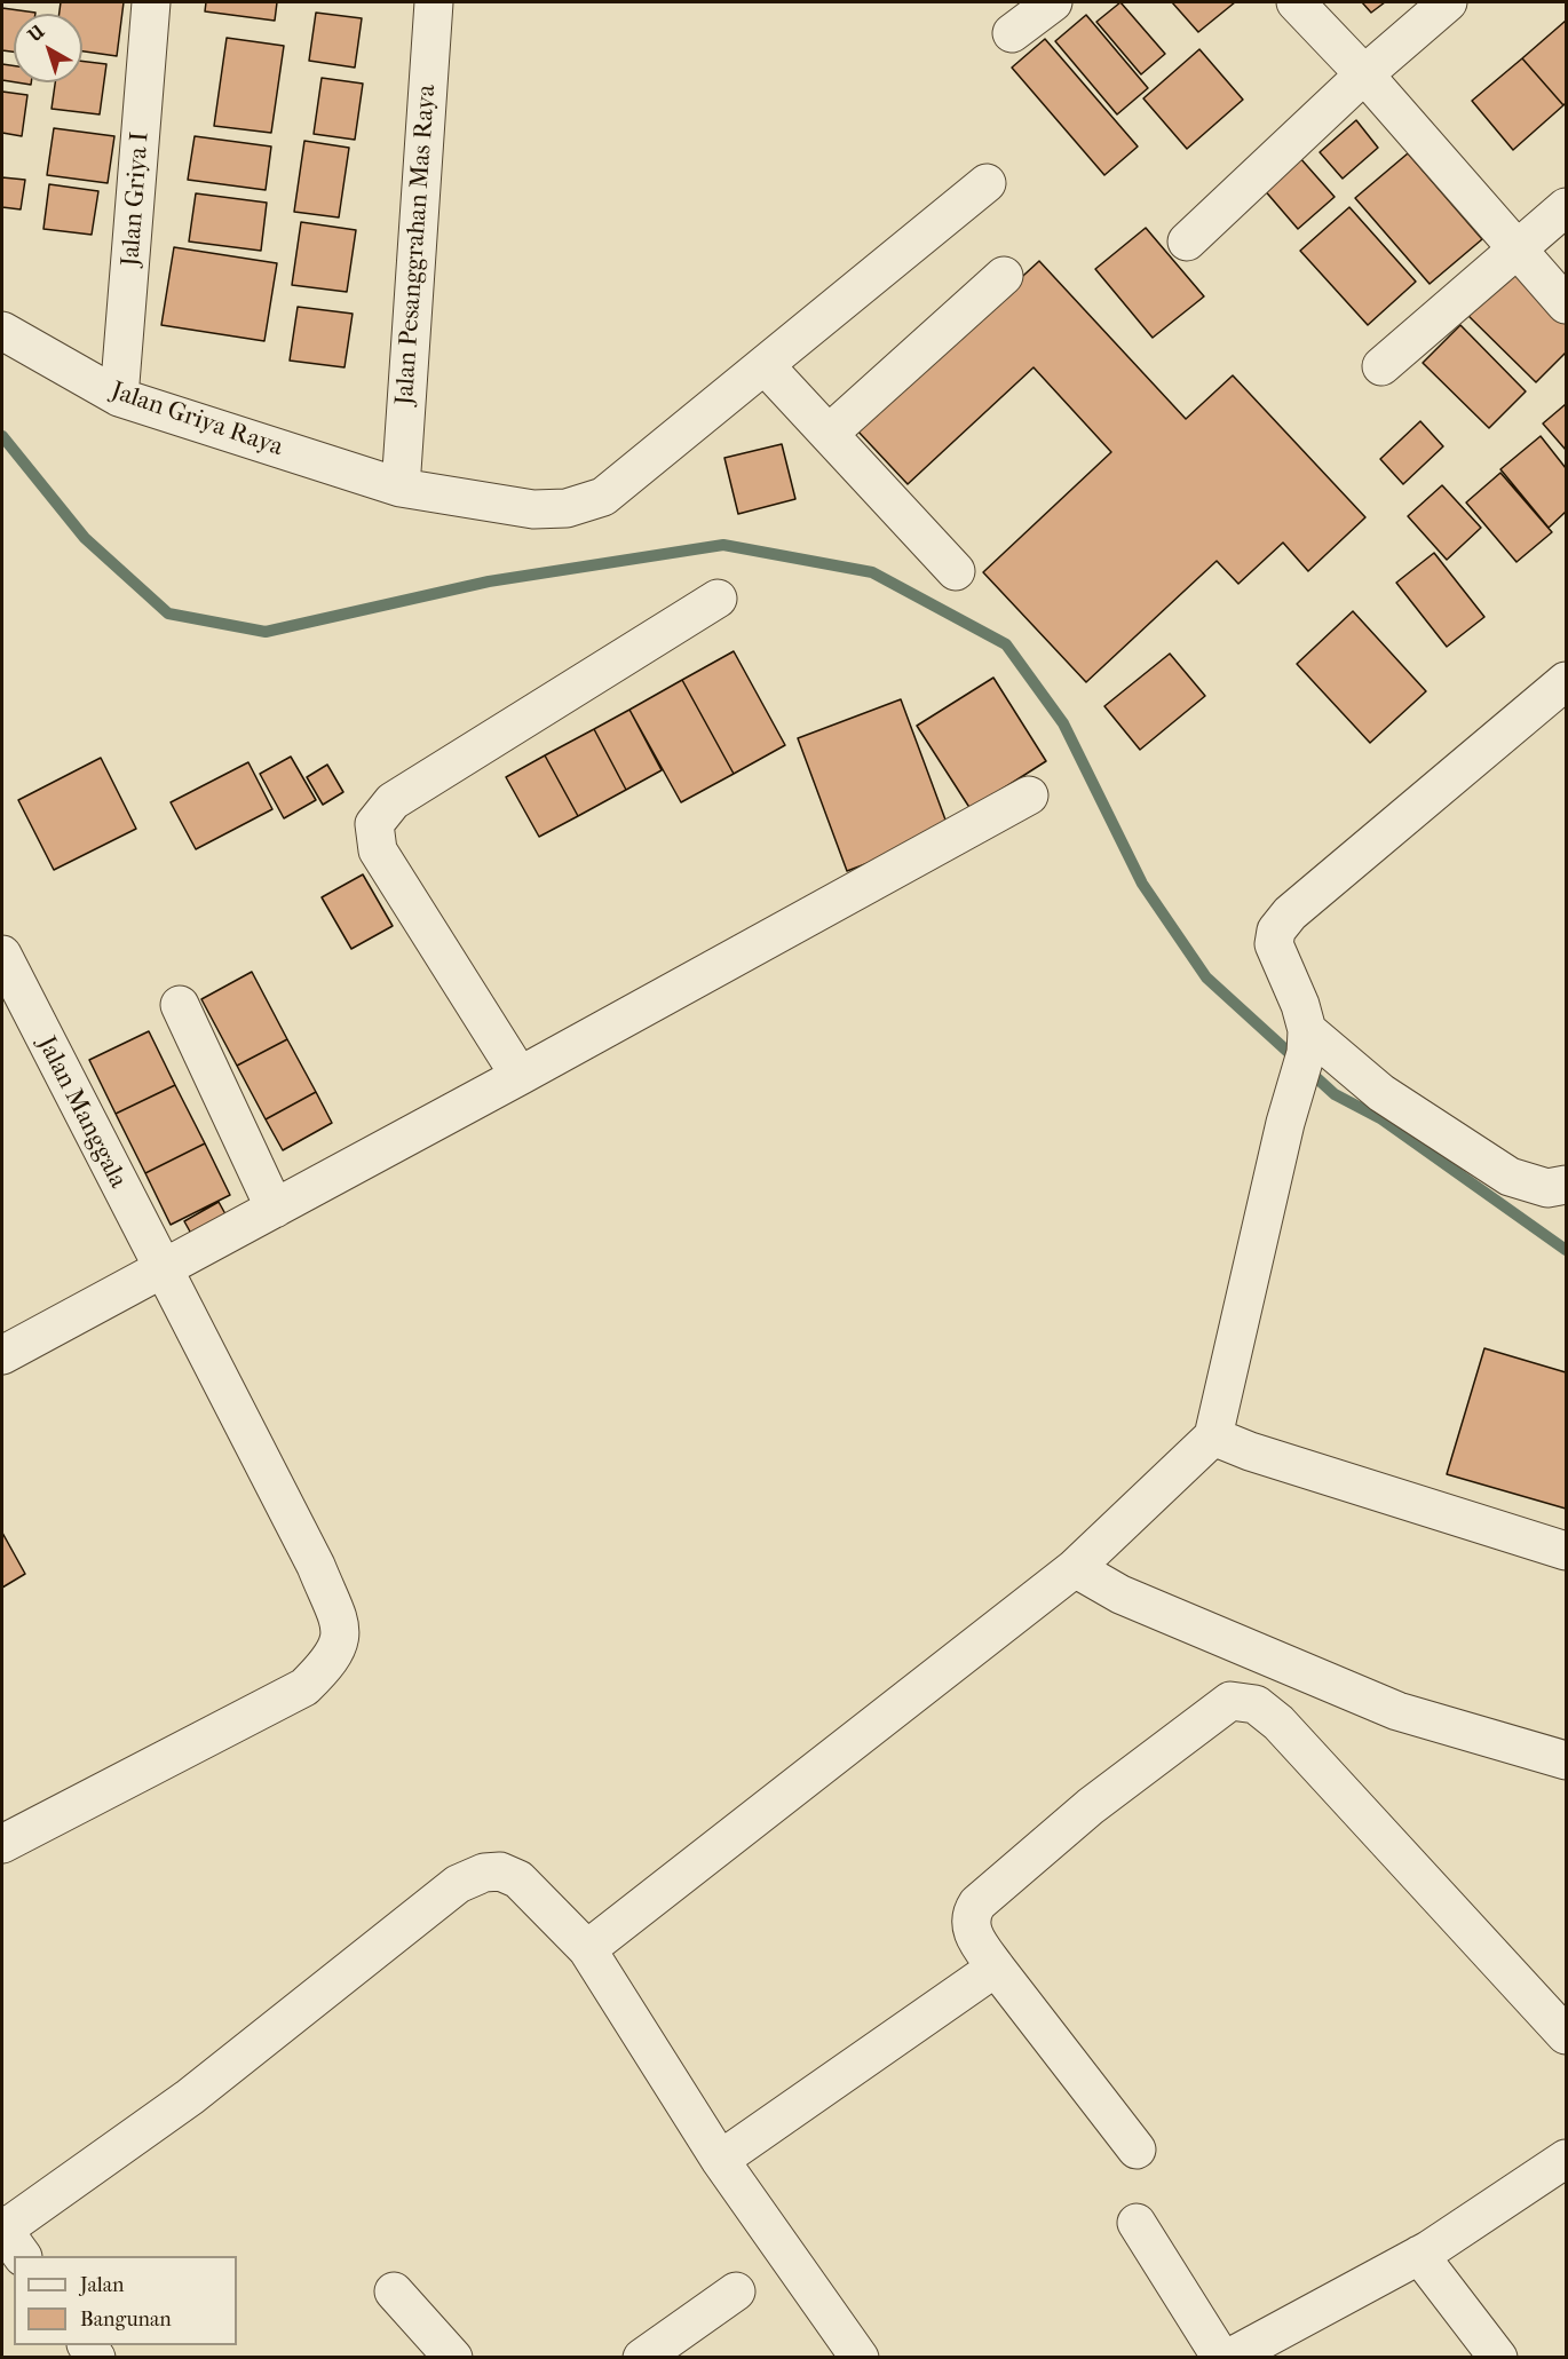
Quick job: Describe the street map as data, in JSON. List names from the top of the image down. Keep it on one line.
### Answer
{"streets":{"street":["Jalan Griya I","Jalan Pesanggrahan Mas Raya","Jalan Griya Raya","Jalan Manggala"]},"crossings":[["Jalan Griya I","Jalan Griya Raya"],["Jalan Pesanggrahan Mas Raya","Jalan Griya Raya"]],"legend":["Jalan","Bangunan"],"north":"top left"}
